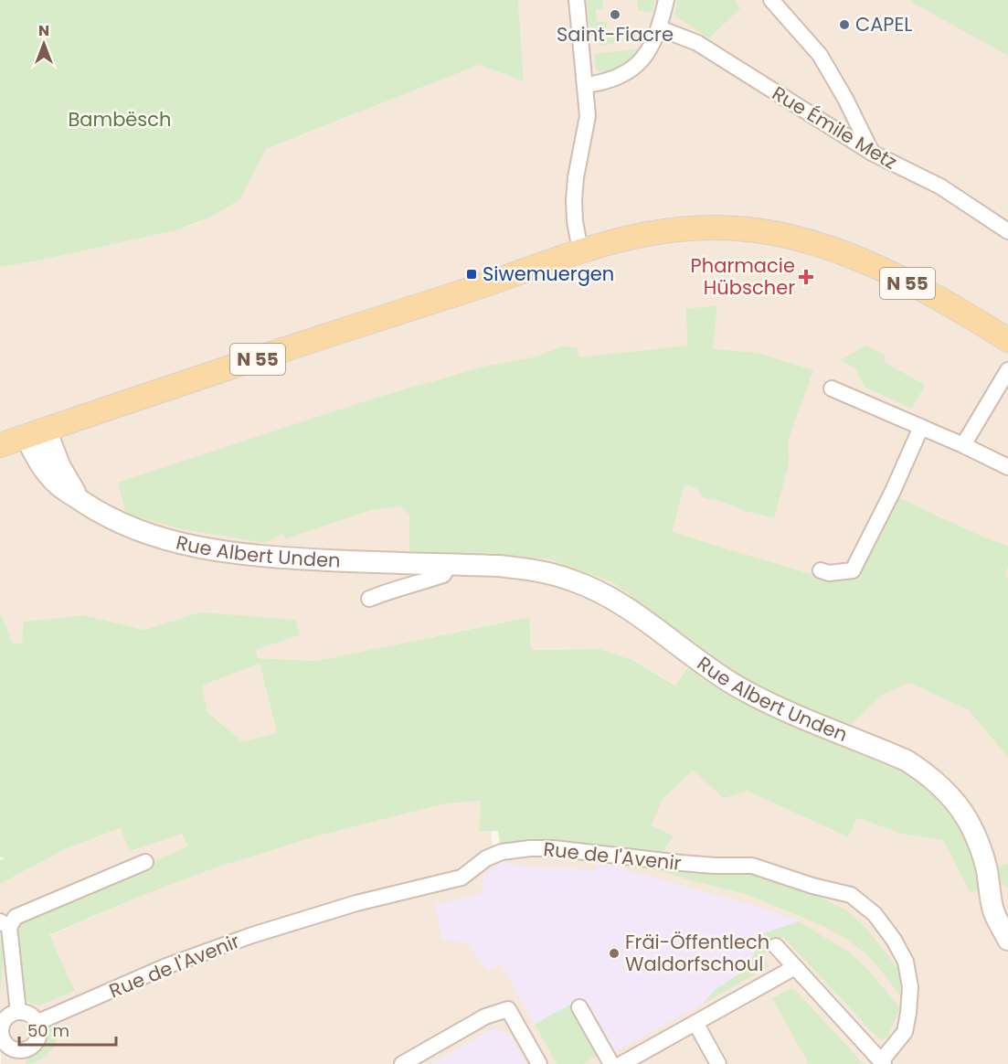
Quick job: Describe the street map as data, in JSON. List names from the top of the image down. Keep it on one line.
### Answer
{"streets":{"main road":["N 55","Rue Albert Unden"],"street":["Rue Émile Metz","Rue de l'Avenir"]},"crossings":[["N 55","Rue Albert Unden"]],"parks":["Bambësch"],"places":{"other":["Saint-Fiacre","CAPEL","Fräi-Öffentlech Waldorfschoul"],"transit":["Siwemuergen"],"health":["Pharmacie Hübscher"]},"scale_bar":"50 m","north":"top"}
